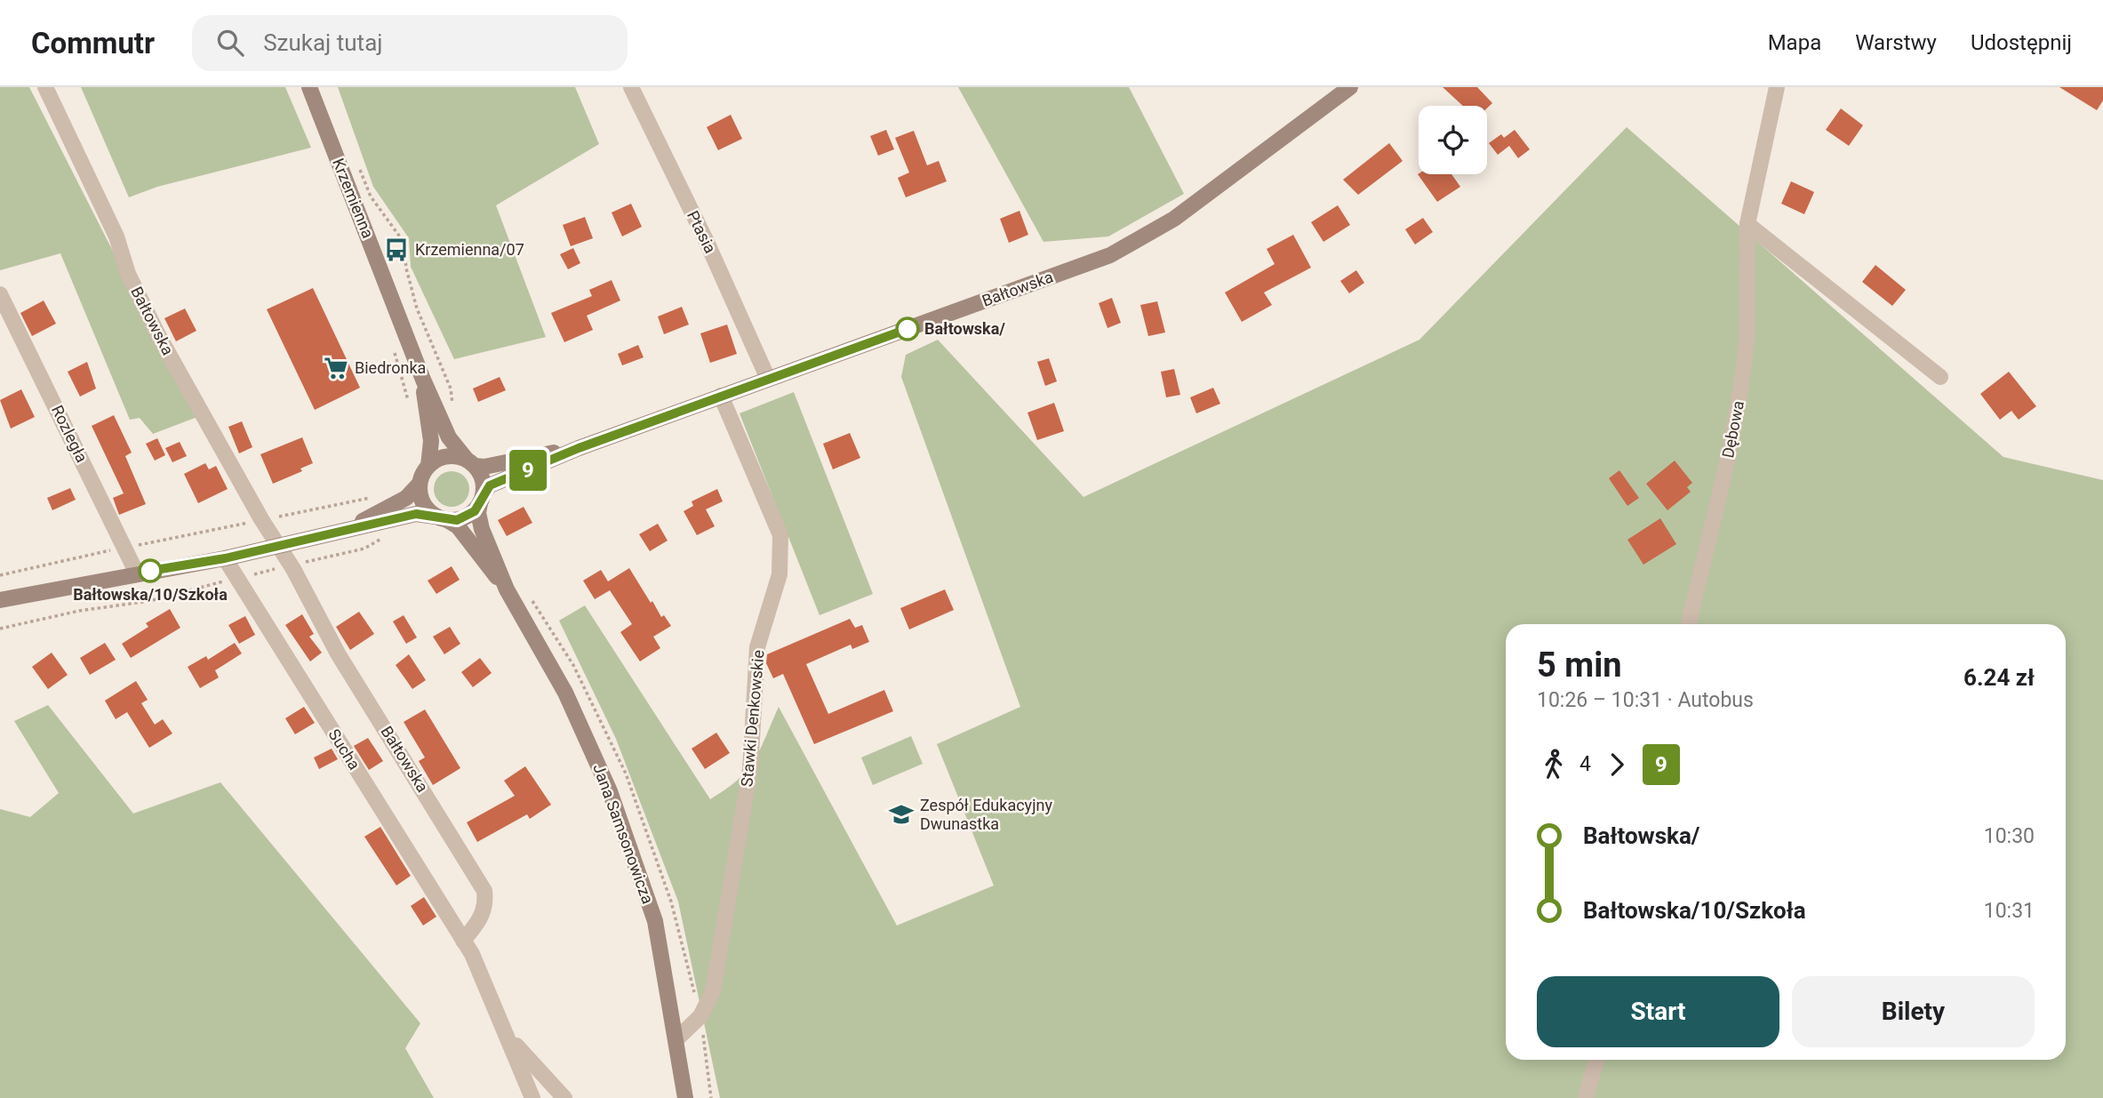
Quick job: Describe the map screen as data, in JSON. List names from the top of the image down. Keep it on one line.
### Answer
{"streets":{"main road":["Krzemienna","Bałtowska","Jana Samsonowicza"],"street":["Ptasia","Dębowa","Rozległa","Stawki Denkowskie","Sucha"]},"crossings":[["Krzemienna","Bałtowska"],["Krzemienna","Jana Samsonowicza"],["Ptasia","Bałtowska"],["Bałtowska","Stawki Denkowskie"],["Bałtowska","Sucha"],["Bałtowska","Jana Samsonowicza"],["Stawki Denkowskie","Jana Samsonowicza"]],"places":{"bus stop":["Krzemienna/07"],"other":["Bałtowska/","Bałtowska/10/Szkoła"],"supermarket":["Biedronka"],"school or university":["Zespół Edukacyjny Dwunastka"]},"lines":["bus line 9"],"page":{"header":"Commutr","search":"Szukaj tutaj","nav":["Mapa","Warstwy","Udostępnij"],"on_map":"9","heading":["5 min","10:26 – 10:31 · Autobus","6.24 zł"],"legs":["4","9"],"list":[{"name":"Bałtowska/","value":"10:30"},{"name":"Bałtowska/10/Szkoła","value":"10:31"}],"buttons":["Start","Bilety"]}}
